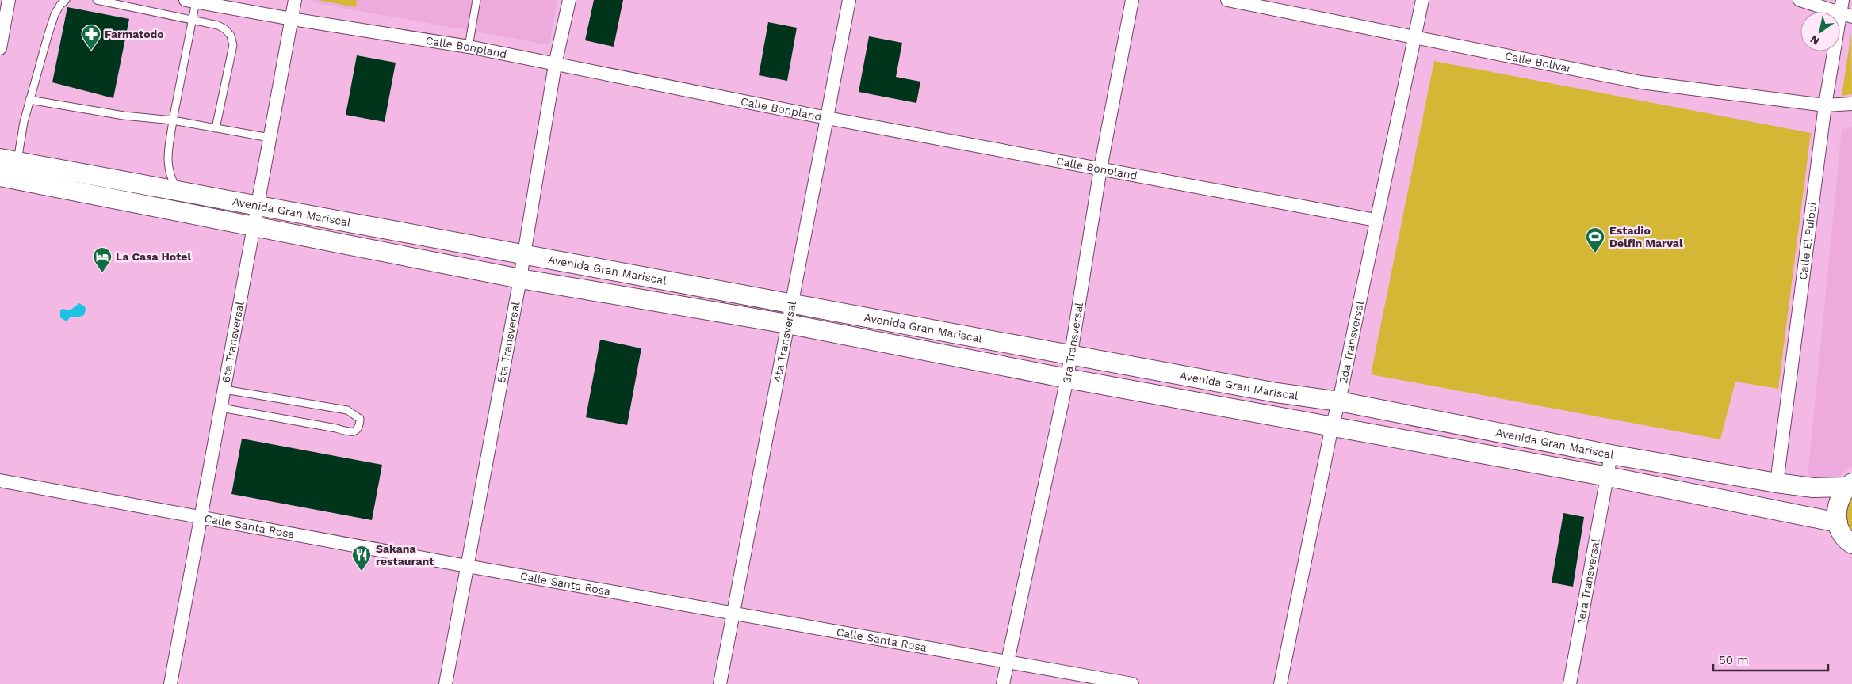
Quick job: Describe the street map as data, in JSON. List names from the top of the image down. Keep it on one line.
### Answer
{"streets":{"street":["Calle Bonpland","Calle Bolívar","Avenida Gran Mariscal","Calle El Puipui","6ta Transversal","5ta Transversal","4ta Transversal","2da Transversal","3ra Transversal","Calle Santa Rosa","1era Transversal"]},"crossings":[["Calle Bonpland","6ta Transversal"],["Calle Bonpland","5ta Transversal"],["Calle Bonpland","4ta Transversal"],["Calle Bonpland","2da Transversal"],["Calle Bonpland","3ra Transversal"],["Calle Bolívar","Calle El Puipui"],["Calle Bolívar","2da Transversal"],["Avenida Gran Mariscal","Calle El Puipui"],["Avenida Gran Mariscal","6ta Transversal"],["Avenida Gran Mariscal","5ta Transversal"],["Avenida Gran Mariscal","4ta Transversal"],["Avenida Gran Mariscal","2da Transversal"],["Avenida Gran Mariscal","3ra Transversal"],["Avenida Gran Mariscal","1era Transversal"],["6ta Transversal","Calle Santa Rosa"],["5ta Transversal","Calle Santa Rosa"],["4ta Transversal","Calle Santa Rosa"],["3ra Transversal","Calle Santa Rosa"]],"places":{"pharmacy":["Farmatodo"],"sports":["Estadio Delfin Marval"],"hotel":["La Casa Hotel"],"restaurant":["Sakana restaurant"]},"scale_bar":"50 m","north":"bottom left"}
